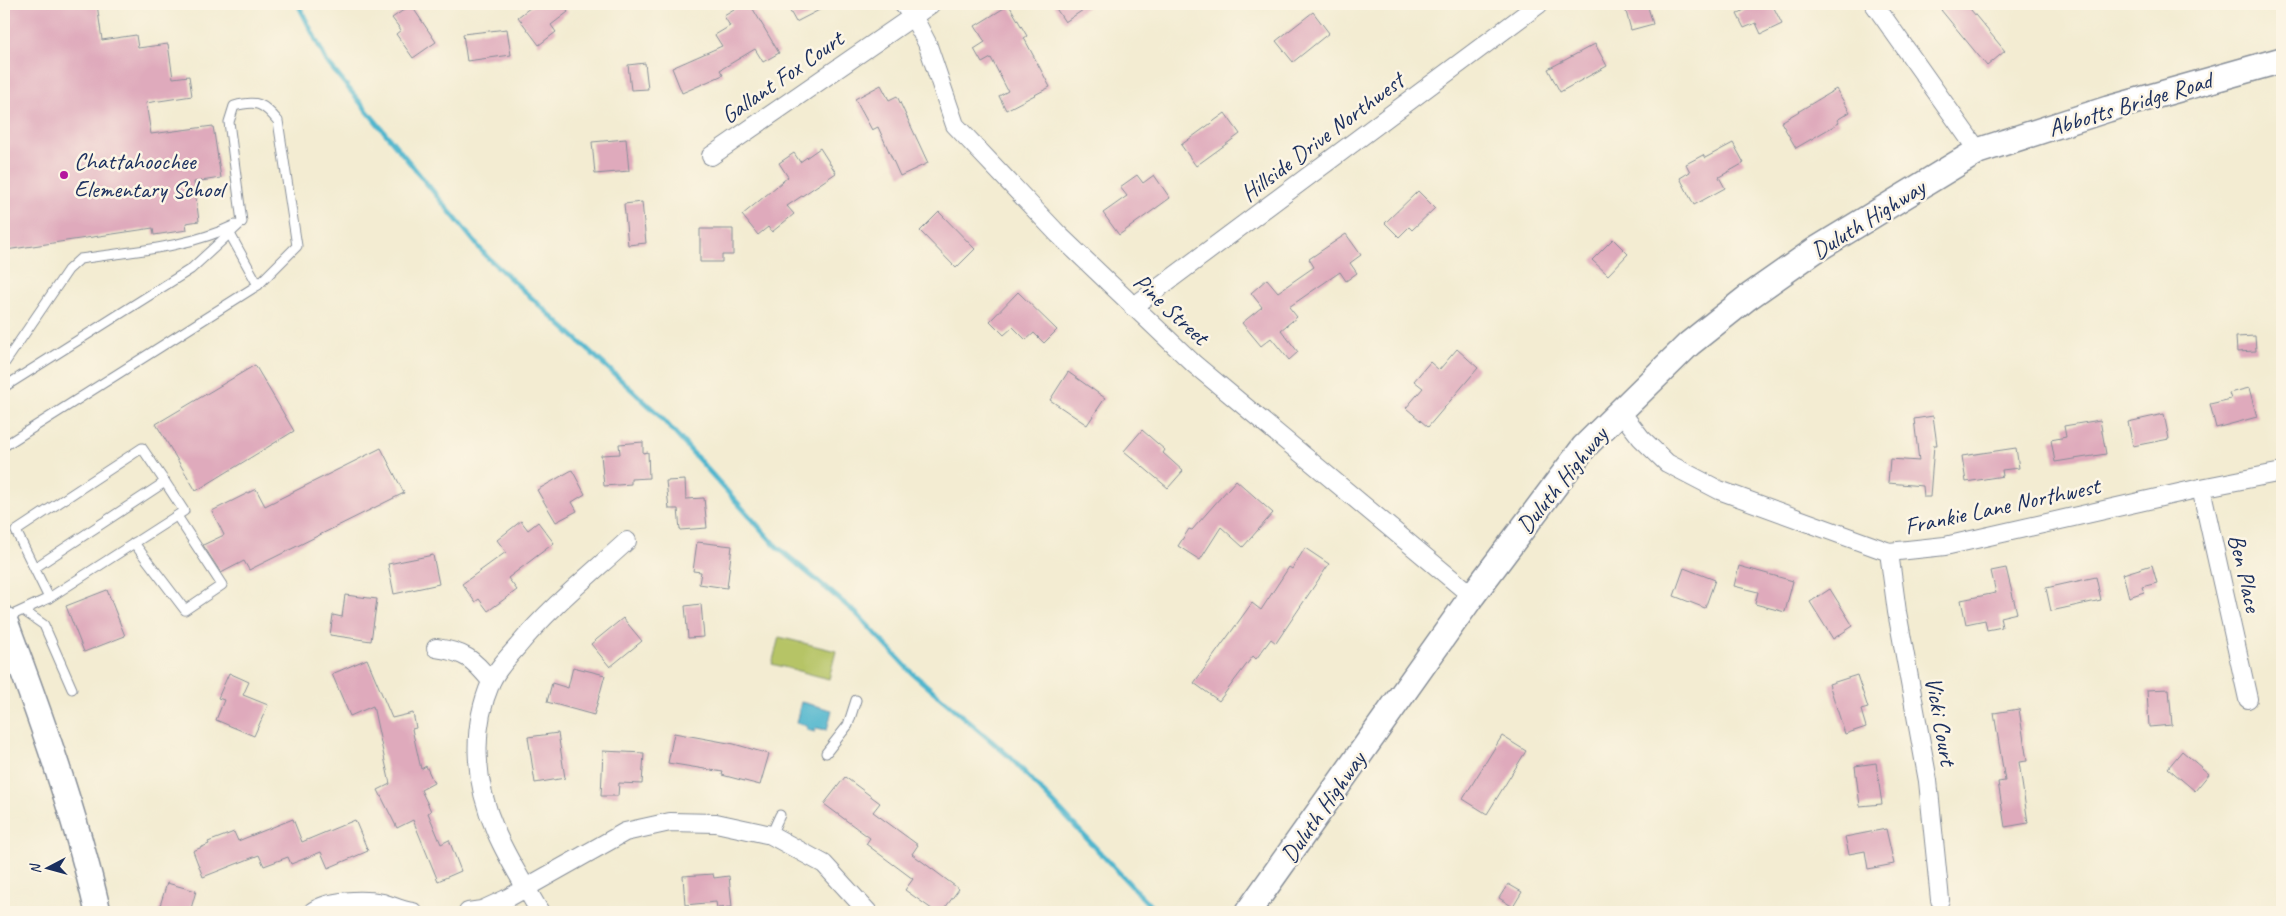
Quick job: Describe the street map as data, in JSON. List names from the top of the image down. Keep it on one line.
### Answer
{"streets":{"main road":["Abbotts Bridge Road","Duluth Highway"],"street":["Gallant Fox Court","Hillside Drive Northwest","Pine Street","Frankie Lane Northwest","Ben Place","Vicki Court"]},"crossings":[["Gallant Fox Court","Pine Street"],["Abbotts Bridge Road","Duluth Highway"],["Hillside Drive Northwest","Pine Street"],["Duluth Highway","Pine Street"],["Duluth Highway","Frankie Lane Northwest"],["Frankie Lane Northwest","Ben Place"],["Frankie Lane Northwest","Vicki Court"]],"places":["Chattahoochee Elementary School"],"north":"left"}
